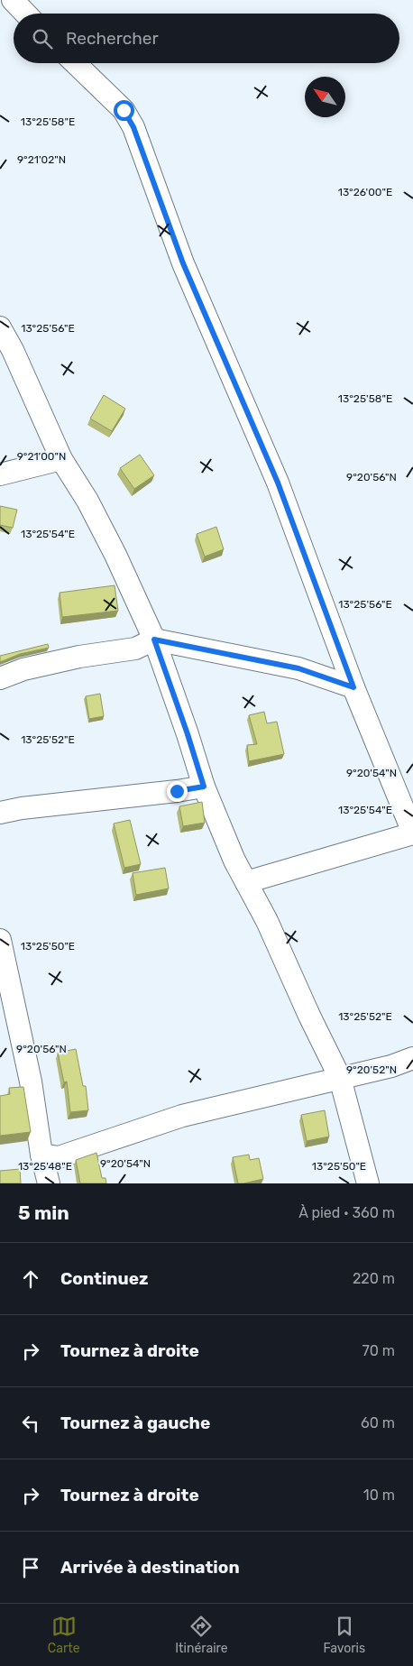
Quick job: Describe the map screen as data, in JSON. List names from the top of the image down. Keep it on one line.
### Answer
{"north":"top left","page":{"search":"Rechercher","heading":["5 min","À pied · 360 m"],"list":[["Continuez","220 m"],["Tournez à droite","70 m"],["Tournez à gauche","60 m"],["Tournez à droite","10 m"],"Arrivée à destination"],"nav":["Carte","Itinéraire","Favoris"]},"coordinates":["13°25'58\"E","9°21'02\"N","13°26'00\"E","13°25'56\"E","9°21'00\"N","9°20'56\"N","13°25'54\"E","13°25'52\"E","9°20'54\"N","13°25'50\"E","9°20'52\"N","13°25'48\"E"]}
